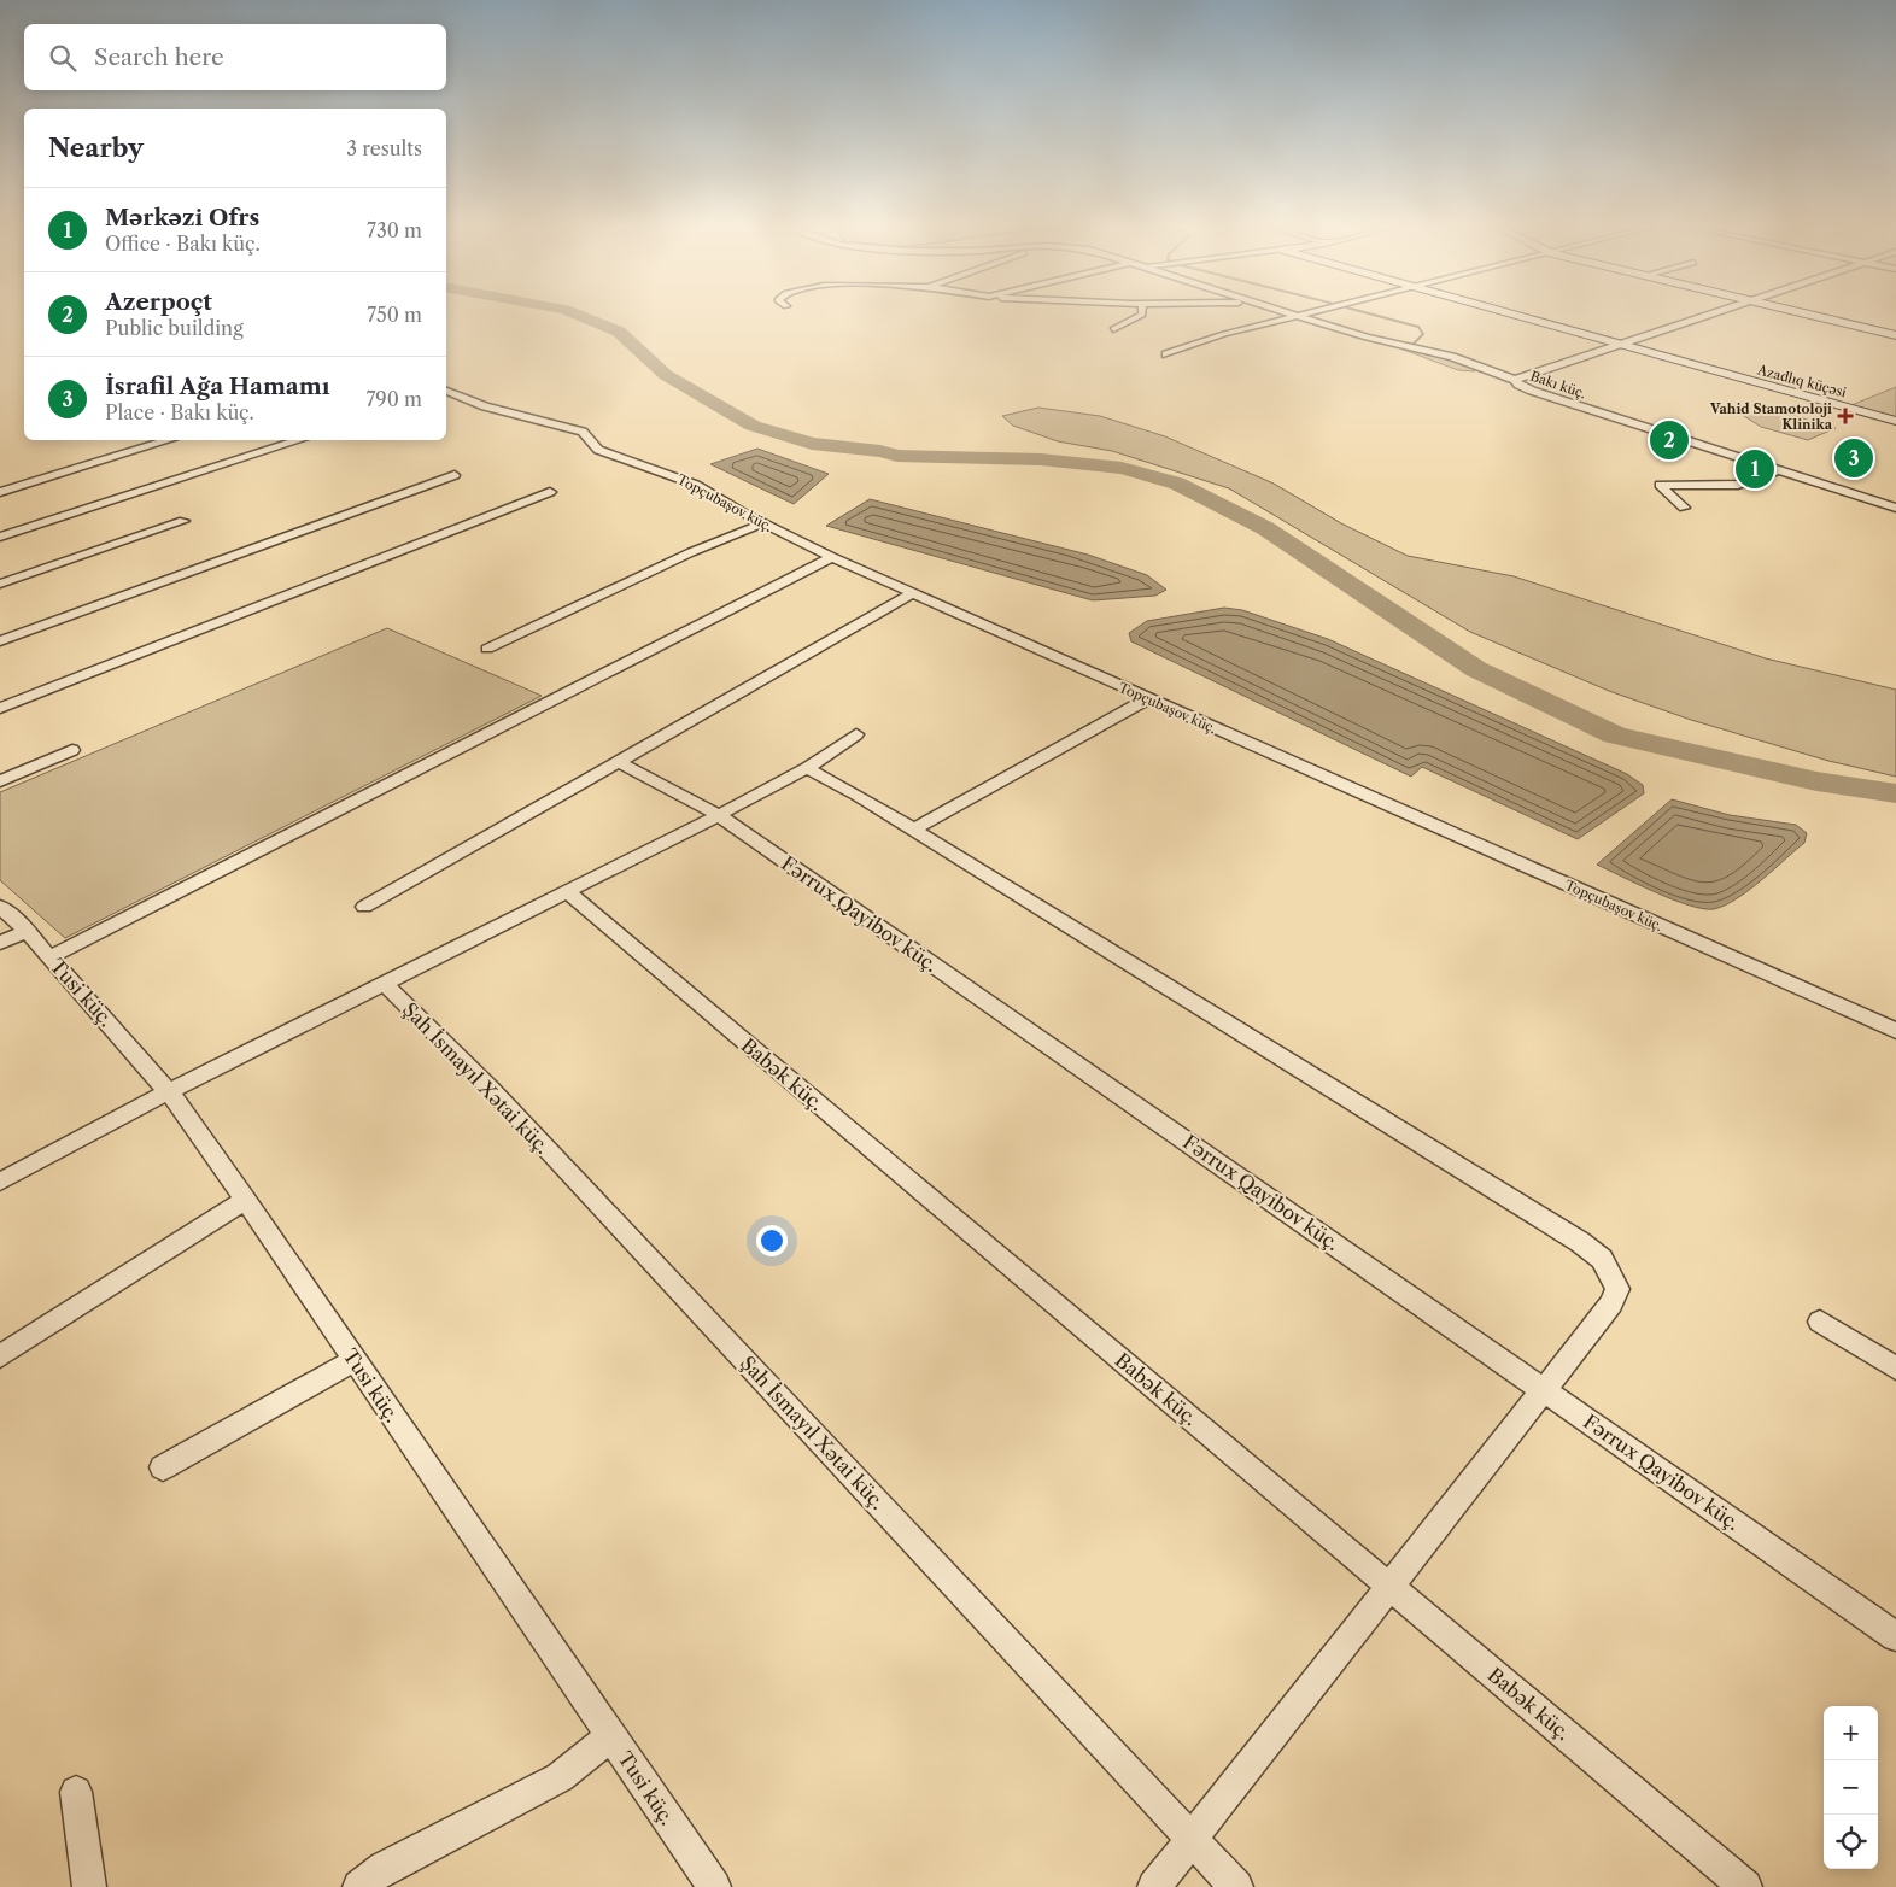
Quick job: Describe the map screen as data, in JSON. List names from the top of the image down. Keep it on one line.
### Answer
{"streets":{"street":["Azadlıq küçəsi","Bakı küç.","Topçubaşov küç.","Fərrux Qayibov küç.","Tusi küç.","Babək küç.","Şah İsmayıl Xətai küç."]},"places":{"health":["Vahid Stamotoloji Klinika"]},"page":{"search":"Search here","heading":["Nearby","3 results"],"list":[{"mark":"1","name":"Mərkəzi Ofrs","note":"Office · Bakı küç.","value":"730 m"},{"mark":"2","name":"Azerpoçt","note":"Public building","value":"750 m"},{"mark":"3","name":"İsrafil Ağa Hamamı","note":"Place · Bakı küç.","value":"790 m"}],"pins":["2","3","1"],"map_buttons":["+","−"]}}
